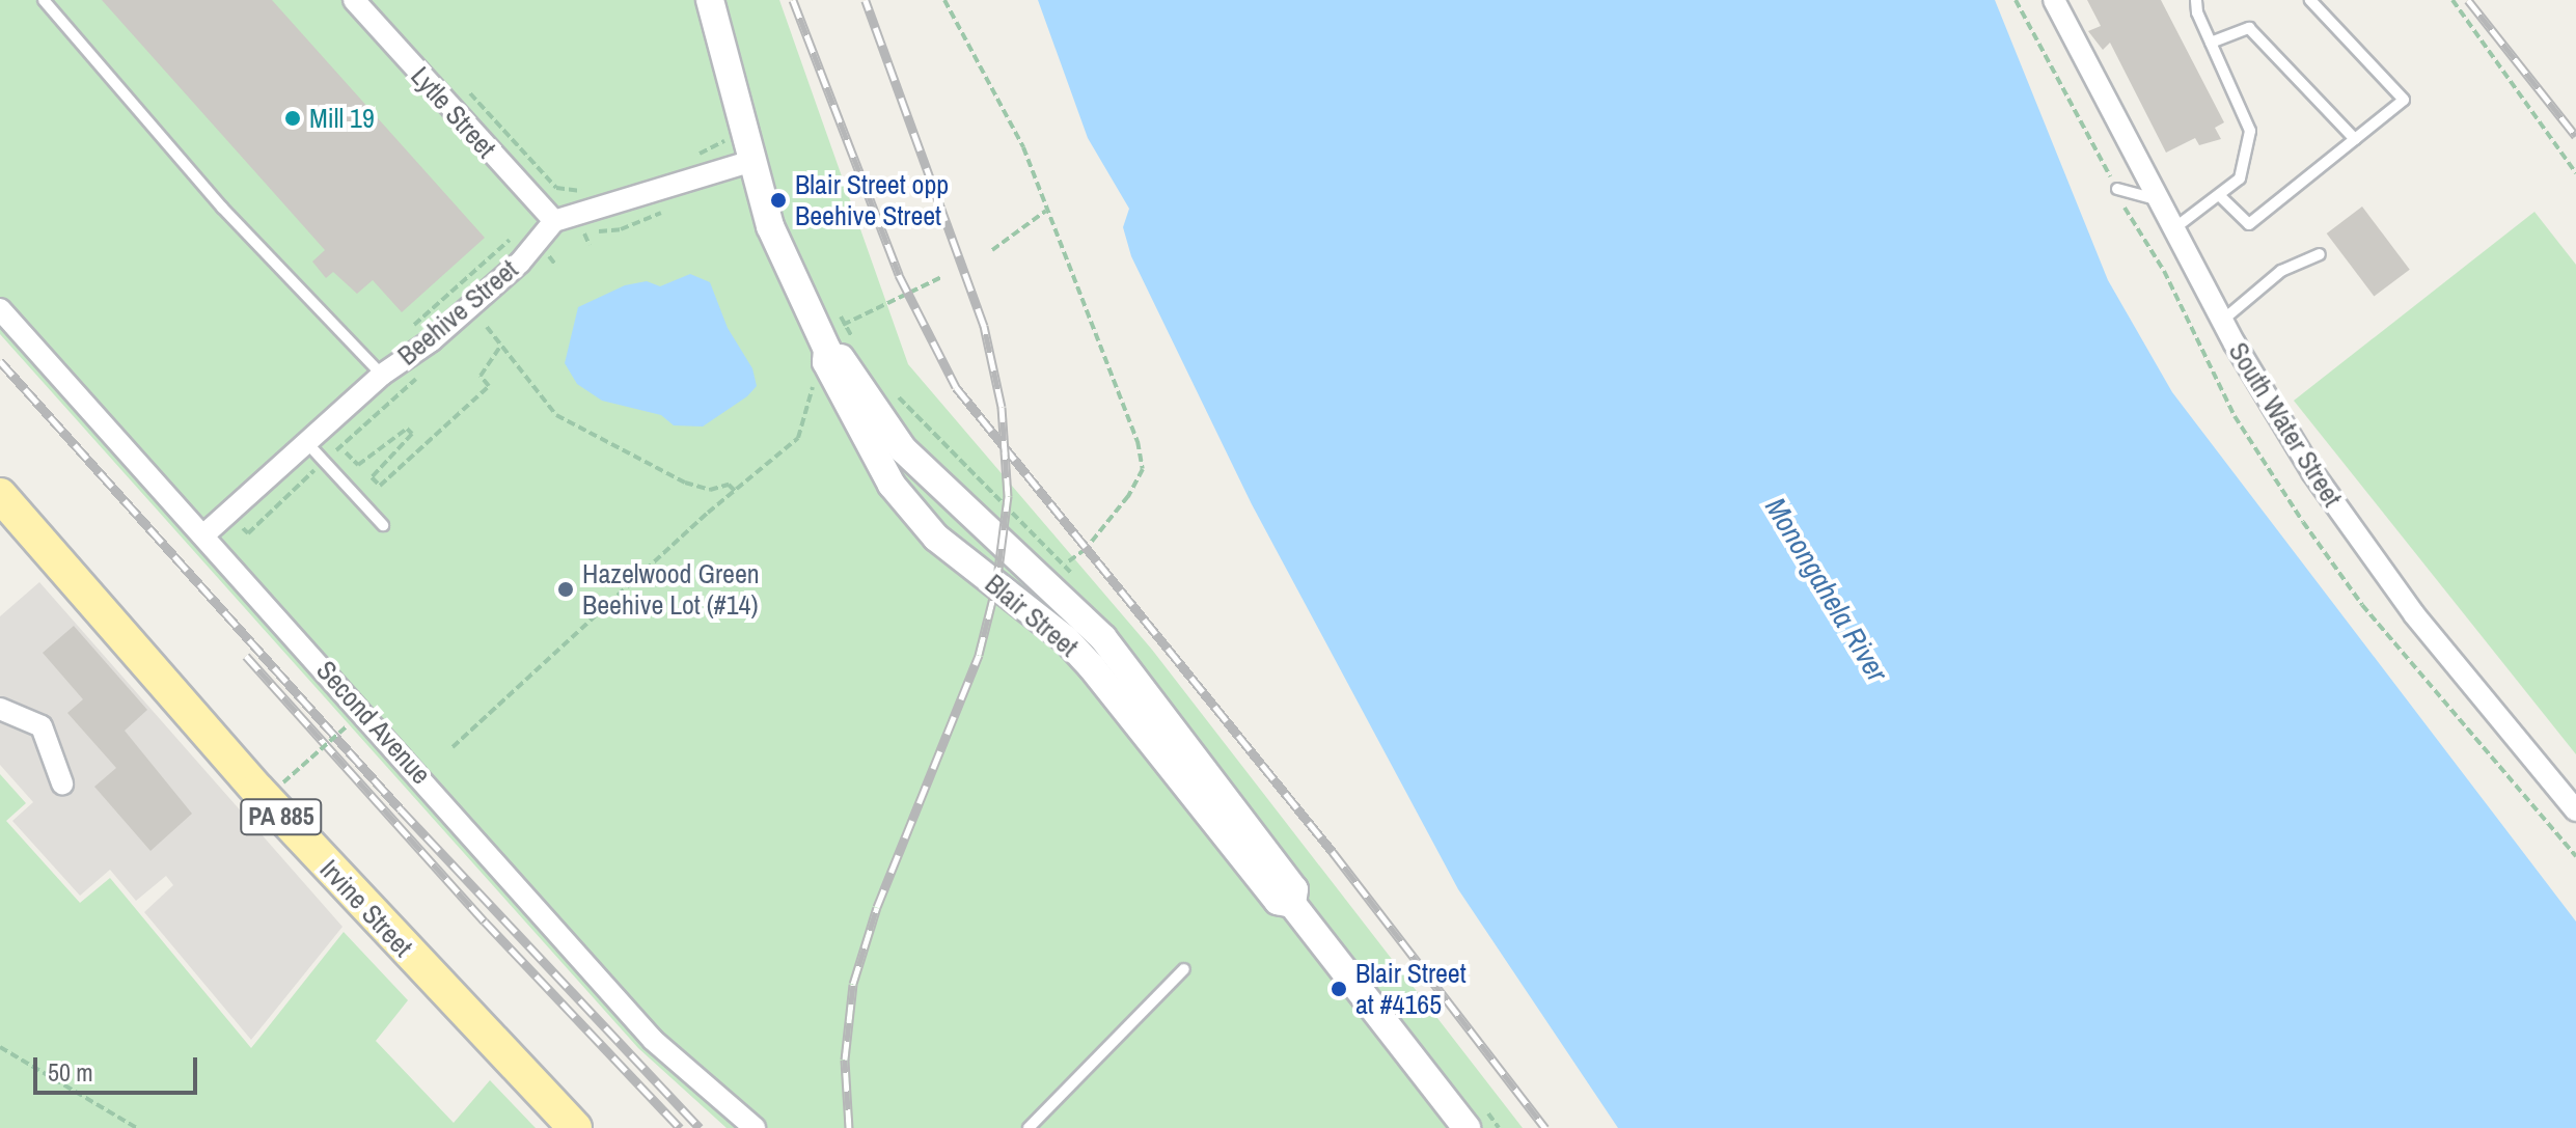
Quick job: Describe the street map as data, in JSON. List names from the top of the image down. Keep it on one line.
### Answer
{"streets":{"main road":["PA 885","Irvine Street"],"street":["Lytle Street","Beehive Street","South Water Street","Blair Street","Second Avenue"]},"crossings":[["Lytle Street","Beehive Street"],["Beehive Street","Second Avenue"]],"water":["Monongahela River"],"places":["Mill 19","Blair Street opp Beehive Street","Hazelwood Green Beehive Lot (#14)","Blair Street at #4165"],"scale_bar":"50 m"}
